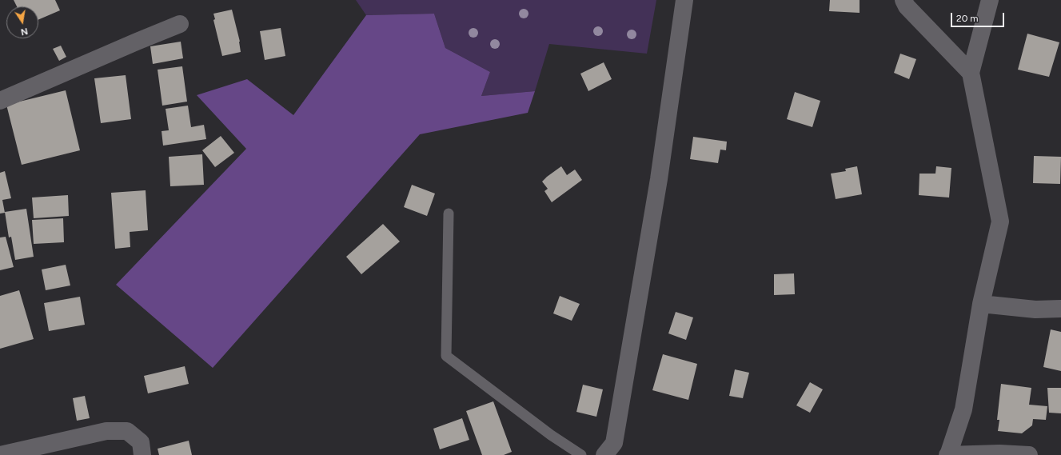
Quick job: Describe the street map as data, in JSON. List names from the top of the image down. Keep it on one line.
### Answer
{"scale_bar":"20 m","north":"bottom"}
